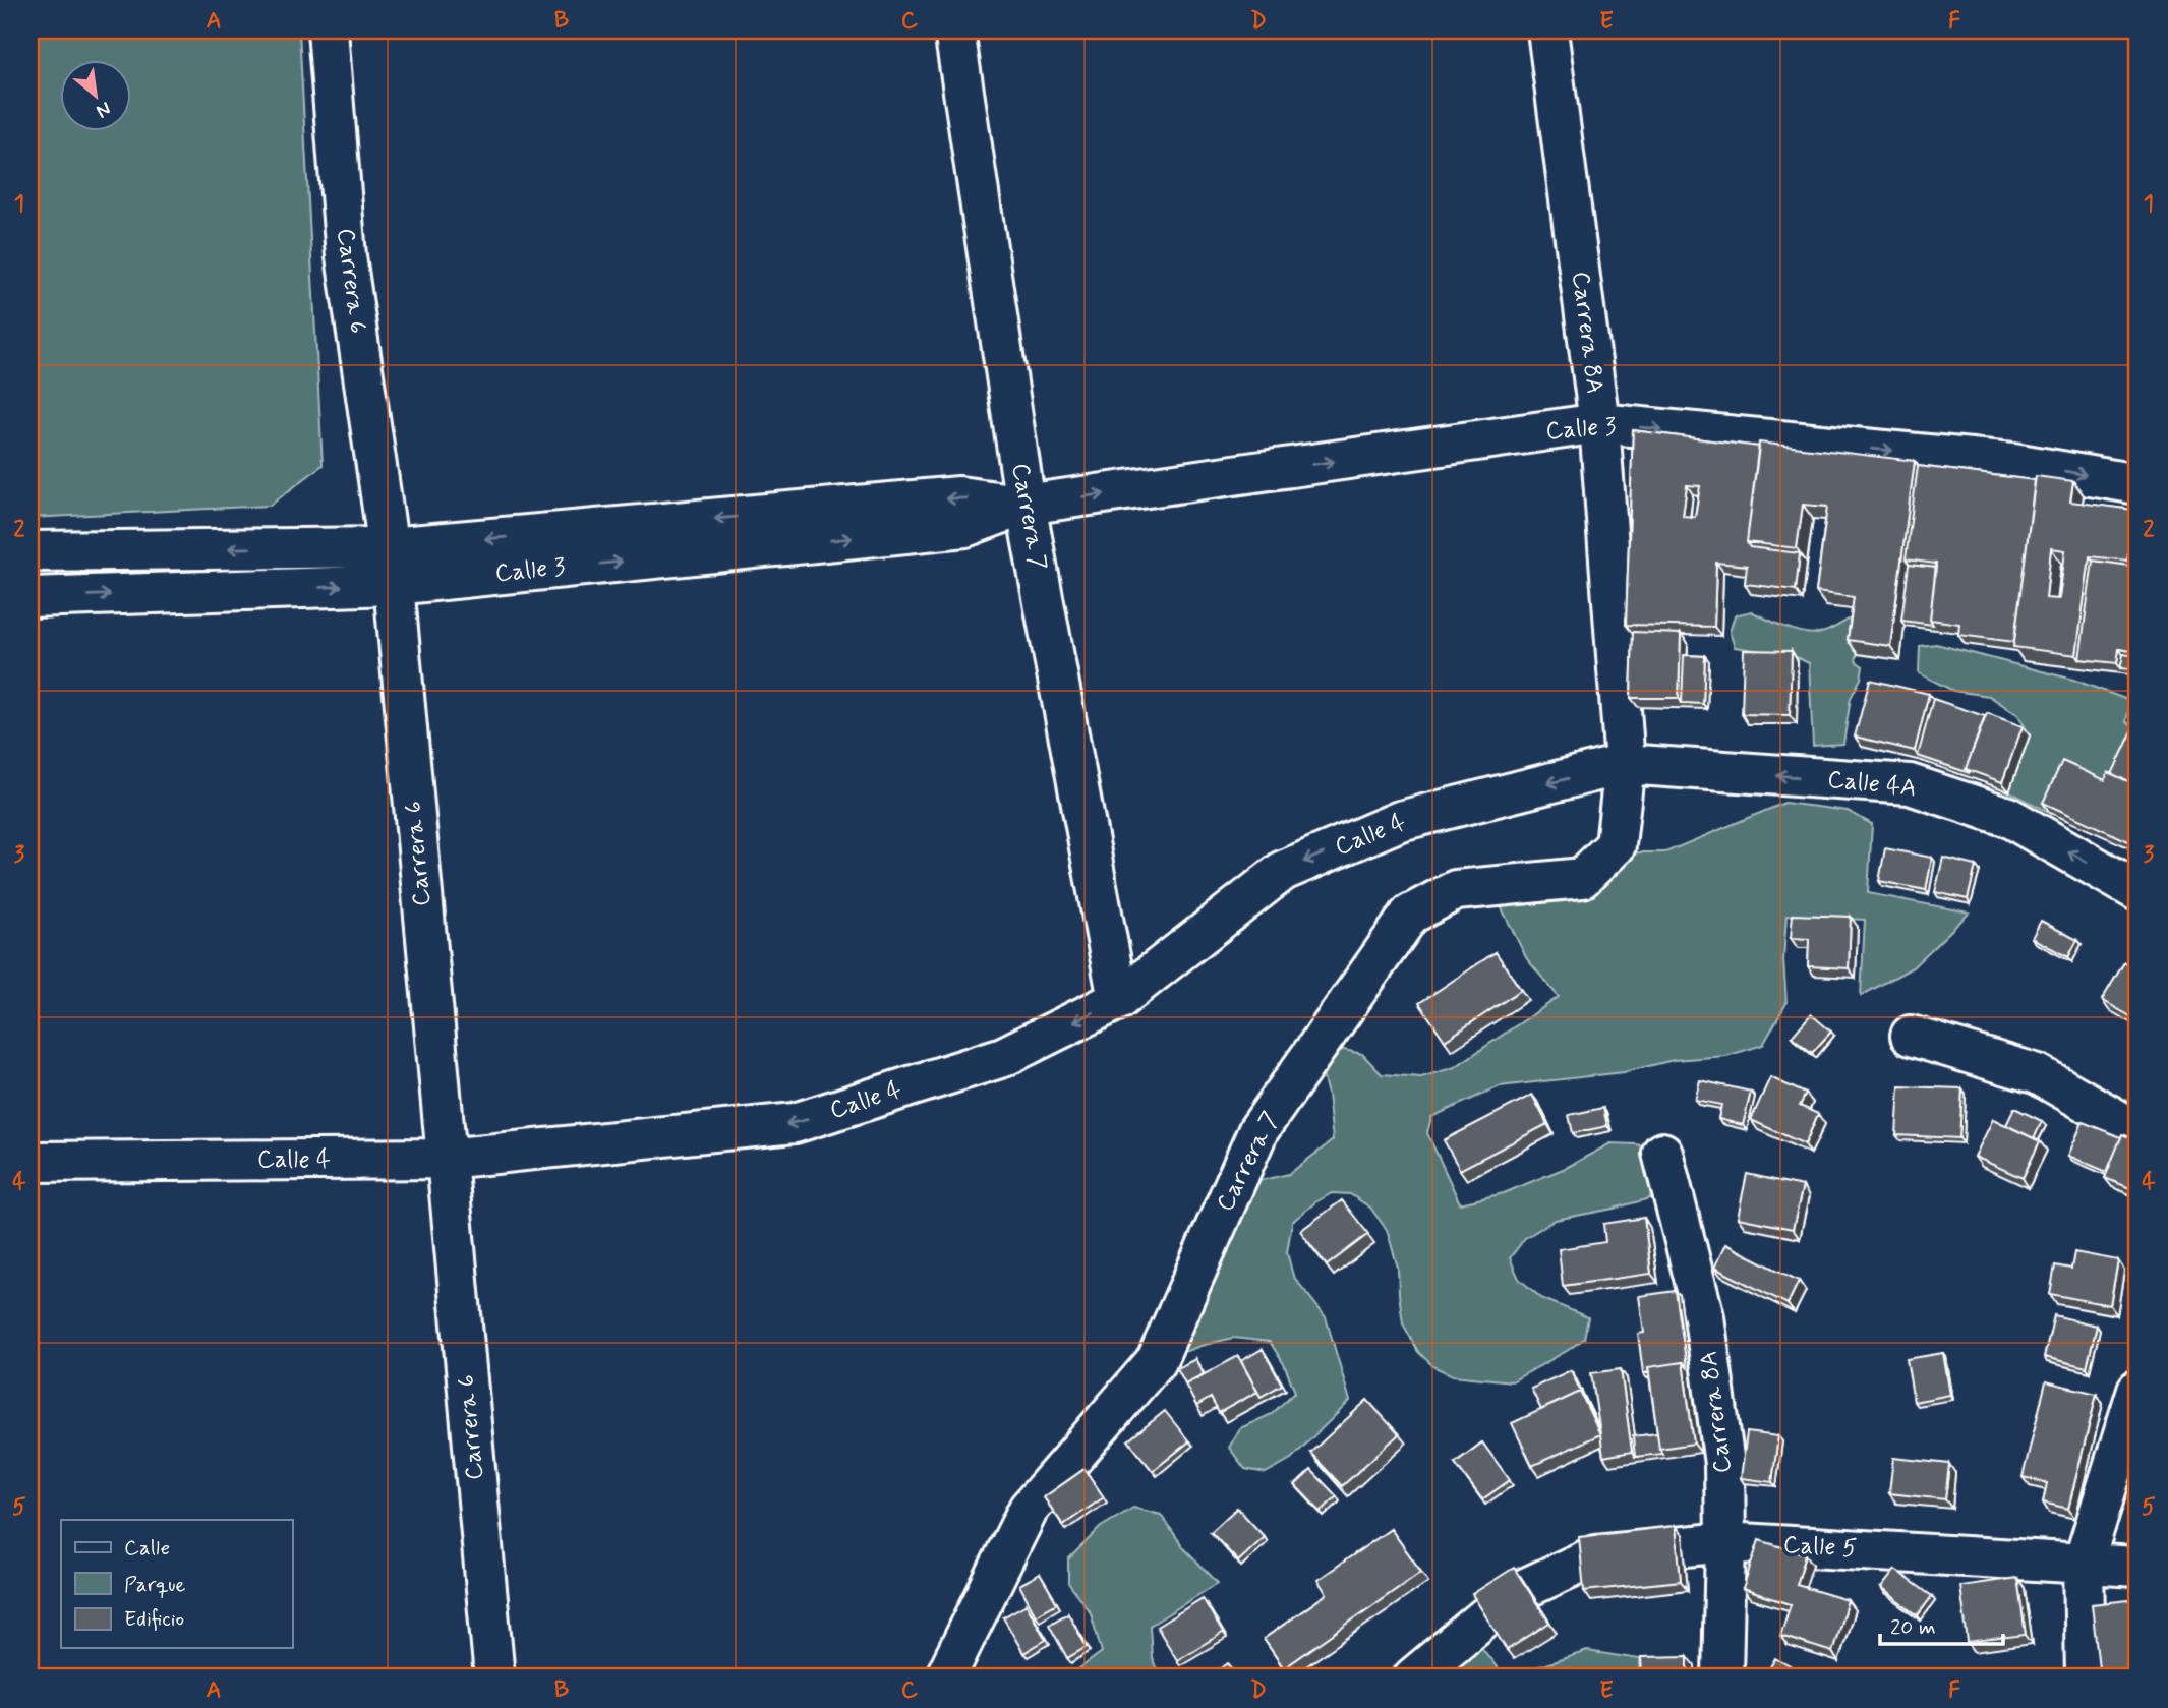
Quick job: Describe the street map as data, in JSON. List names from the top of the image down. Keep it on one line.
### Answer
{"streets":{"street":["Carrera 6","Carrera 8A","Calle 3","Carrera 7","Calle 4A","Calle 4","Calle 5"]},"crossings":[["Carrera 6","Calle 3"],["Carrera 6","Calle 4"],["Carrera 8A","Calle 3"],["Carrera 8A","Carrera 7"],["Carrera 8A","Calle 4A"],["Carrera 8A","Calle 4"],["Carrera 8A","Calle 5"],["Calle 3","Carrera 7"],["Carrera 7","Calle 4A"],["Carrera 7","Calle 4"],["Calle 4A","Calle 4"]],"one_way":["Calle 4A","Calle 4"],"legend":["Calle","Parque","Edificio"],"scale_bar":"20 m","north":"bottom right","grid":{"columns":["A","B","C","D","E","F"],"rows":["1","2","3","4","5"]}}
